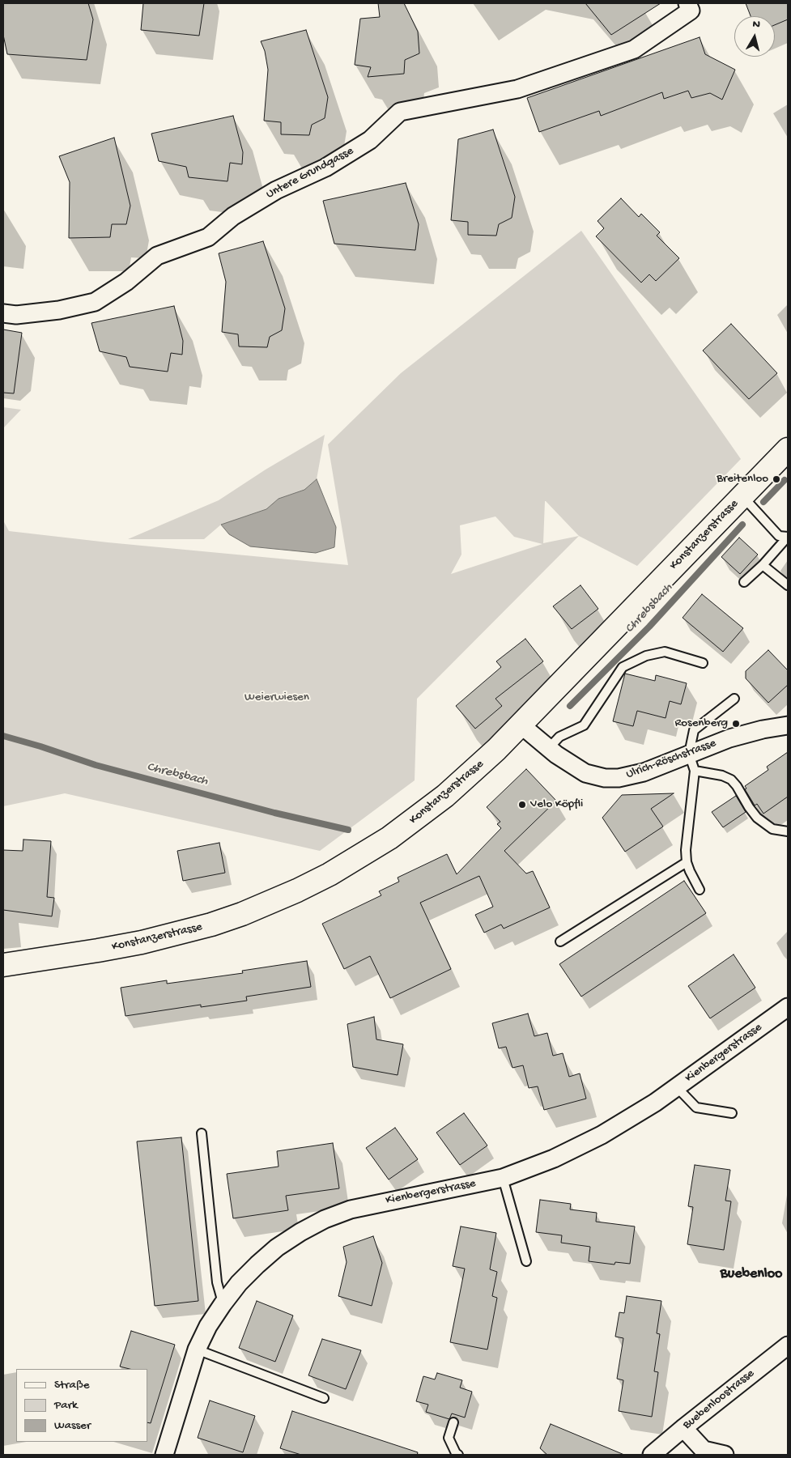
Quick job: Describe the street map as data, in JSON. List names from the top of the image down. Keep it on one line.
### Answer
{"streets":{"main road":["Konstanzerstrasse"],"street":["Untere Grundgasse","Ulrich-Röschstrasse","Kienbergerstrasse","Buebenloostrasse"]},"crossings":[["Konstanzerstrasse","Ulrich-Röschstrasse"]],"districts":["Buebenloo"],"water":["Chrebsbach"],"parks":["Weierwiesen"],"places":["Breitenloo","Rosenberg","Velo Köpfli"],"legend":["Straße","Park","Wasser"],"north":"top"}
